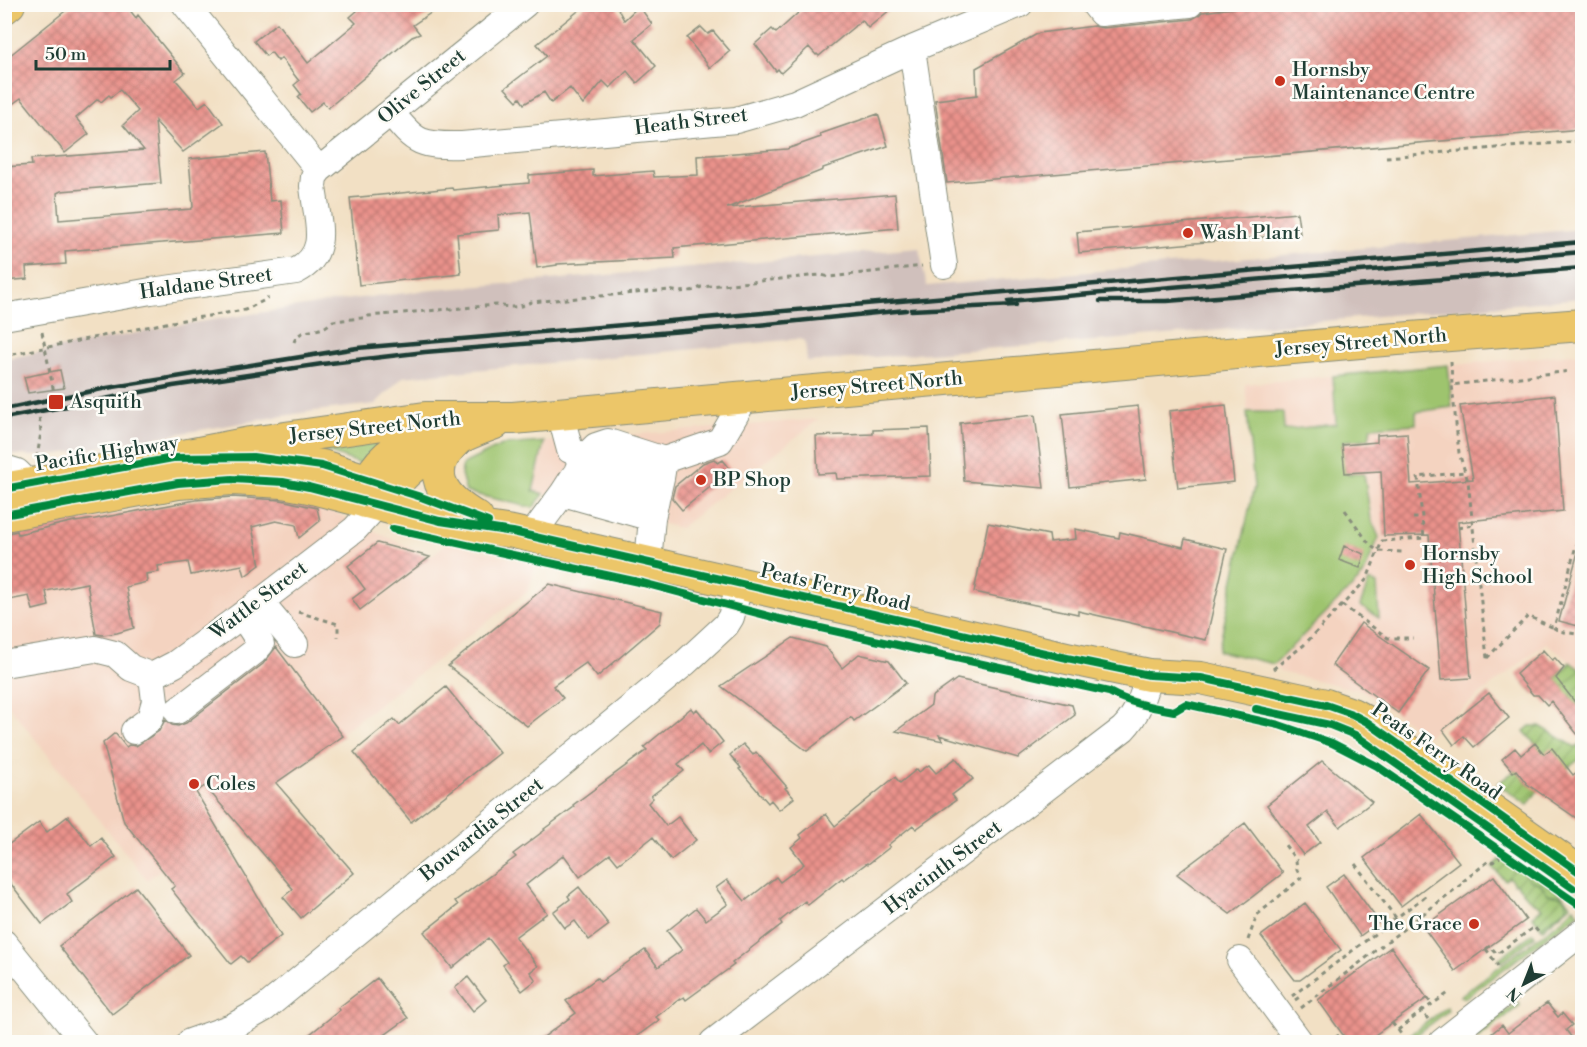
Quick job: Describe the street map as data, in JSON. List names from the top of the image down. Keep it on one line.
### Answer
{"streets":{"main road":["Jersey Street North","Pacific Highway","Peats Ferry Road"],"street":["Olive Street","Heath Street","Haldane Street","Wattle Street","Bouvardia Street","Hyacinth Street"]},"crossings":[["Olive Street","Heath Street"],["Olive Street","Haldane Street"],["Jersey Street North","Pacific Highway"],["Jersey Street North","Peats Ferry Road"],["Pacific Highway","Peats Ferry Road"],["Pacific Highway","Wattle Street"],["Peats Ferry Road","Wattle Street"],["Peats Ferry Road","Bouvardia Street"],["Peats Ferry Road","Hyacinth Street"]],"places":{"other":["Hornsby Maintenance Centre","Wash Plant","BP Shop","Hornsby High School","Coles","The Grace"],"transit":["Asquith"]},"scale_bar":"50 m","north":"bottom left"}
